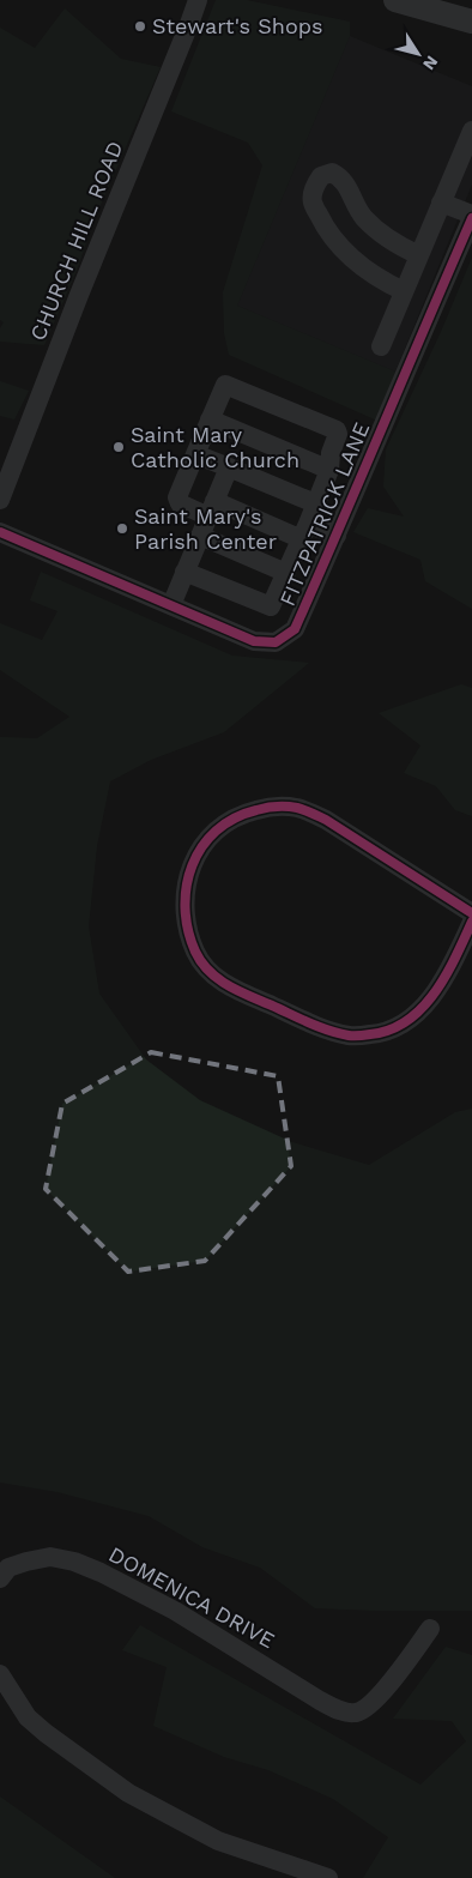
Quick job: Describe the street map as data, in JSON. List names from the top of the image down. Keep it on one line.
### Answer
{"streets":{"street":["CHURCH HILL ROAD","FITZPATRICK LANE","DOMENICA DRIVE"]},"places":["Stewart's Shops","Saint Mary Catholic Church","Saint Mary's Parish Center"],"north":"bottom right"}
